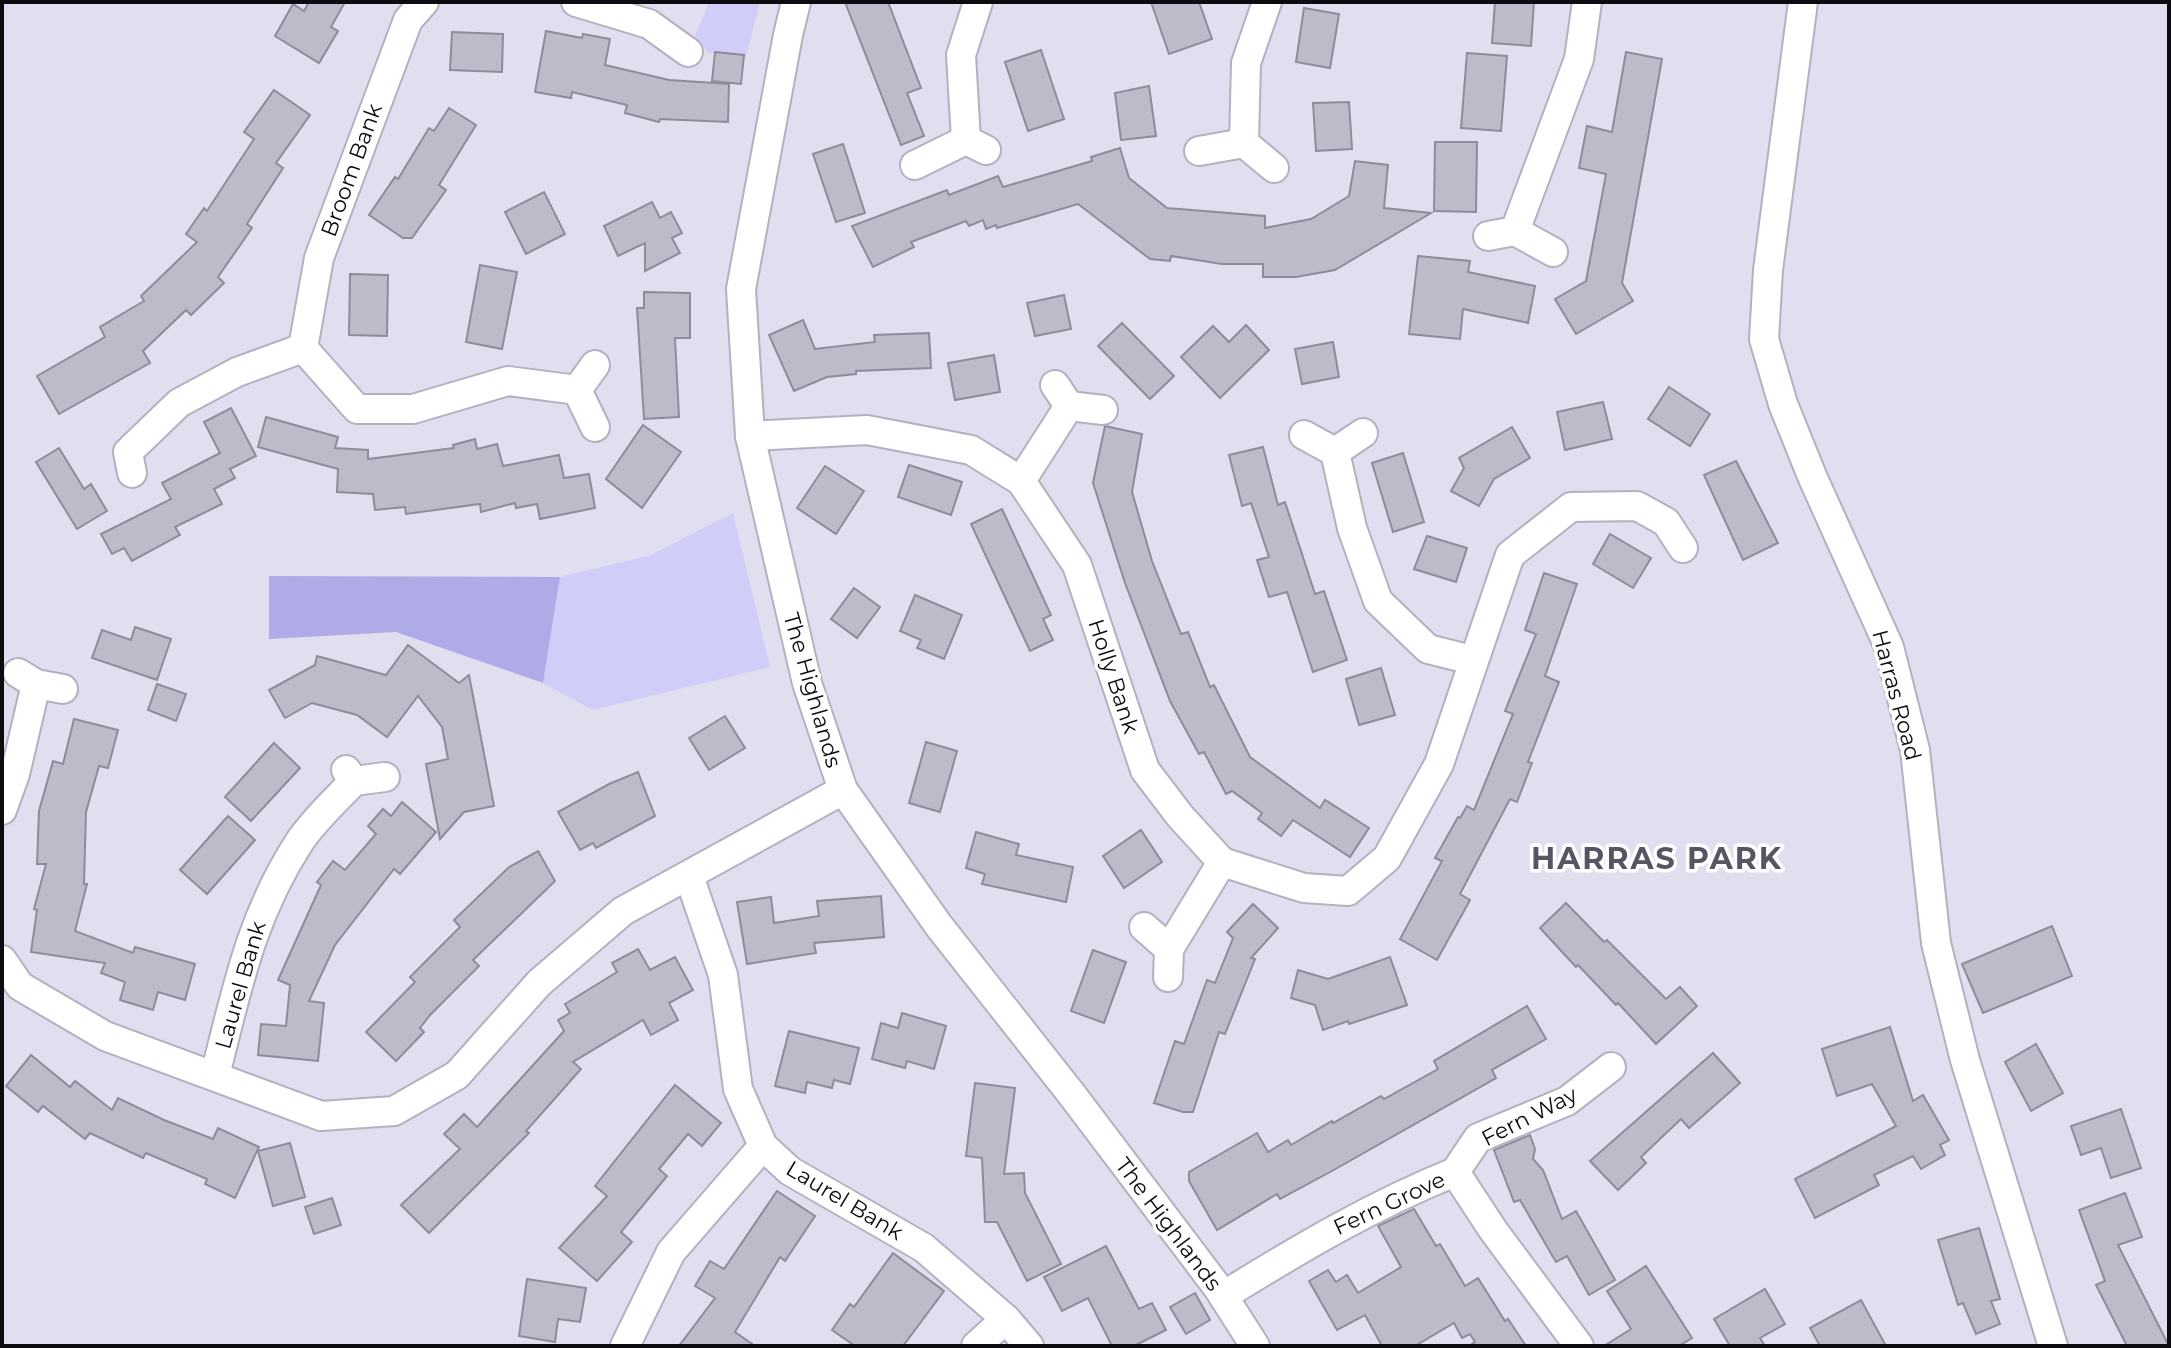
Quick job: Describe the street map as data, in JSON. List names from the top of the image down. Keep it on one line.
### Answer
{"streets":{"street":["Broom Bank","Holly Bank","The Highlands","Harras Road","Laurel Bank","Fern Way","Fern Grove"]},"crossings":[["Holly Bank","The Highlands"],["The Highlands","Laurel Bank"],["The Highlands","Fern Grove"],["Fern Way","Fern Grove"]],"districts":["HARRAS PARK"]}
